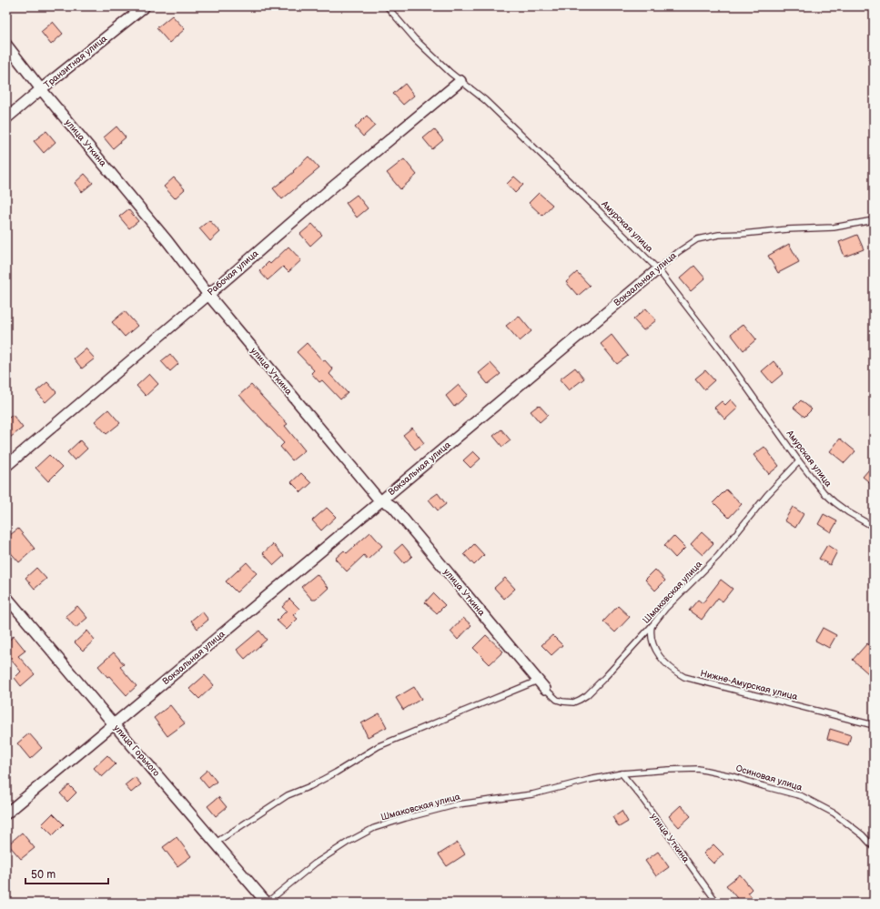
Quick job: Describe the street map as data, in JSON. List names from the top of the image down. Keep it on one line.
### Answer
{"streets":{"street":["Транзитная улица","улица Уткина","Рабочая улица","Вокзальная улица","улица Горького"],"lane":["Амурская улица","Шмаковская улица","Нижне-Амурская улица","Осиновая улица"]},"crossings":[["Транзитная улица","улица Уткина"],["улица Уткина","Рабочая улица"],["улица Уткина","Вокзальная улица"],["улица Уткина","Шмаковская улица"],["Амурская улица","Рабочая улица"],["Амурская улица","Вокзальная улица"],["Амурская улица","Шмаковская улица"],["Вокзальная улица","улица Горького"],["Шмаковская улица","Нижне-Амурская улица"],["Шмаковская улица","улица Горького"],["Шмаковская улица","Осиновая улица"]],"scale_bar":"50 m"}
